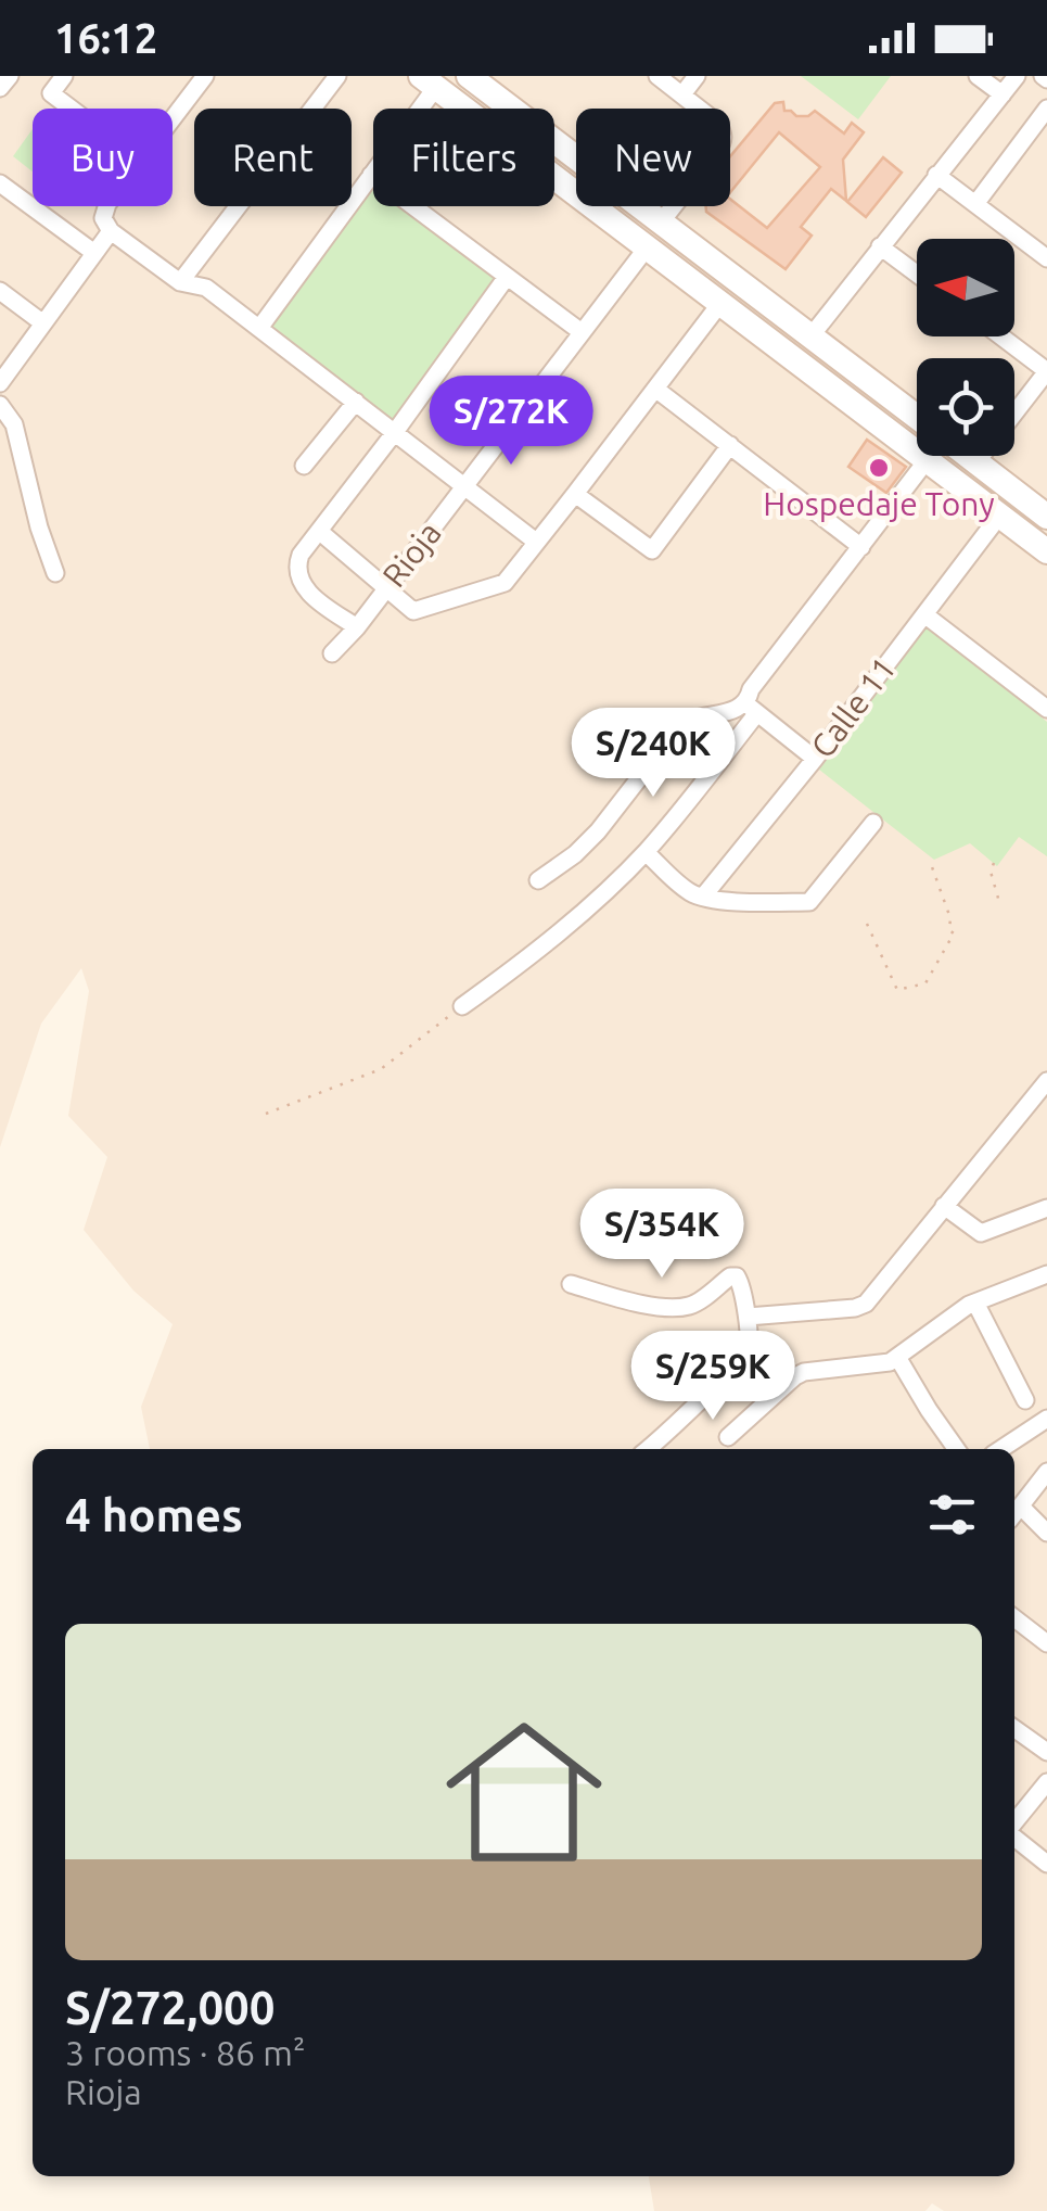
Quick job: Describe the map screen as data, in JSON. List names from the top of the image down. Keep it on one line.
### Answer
{"streets":{"street":["Rioja","Calle 11"]},"places":["Hospedaje Tony"],"north":"left","page":{"status":"16:12","chip":["Buy","Rent","Filters","New"],"price":["S/272K","S/240K","S/354K","S/259K"],"heading":"4 homes","list":[{"name":"S/272,000","note":"3 rooms · 86 m² · Rioja"}]}}
